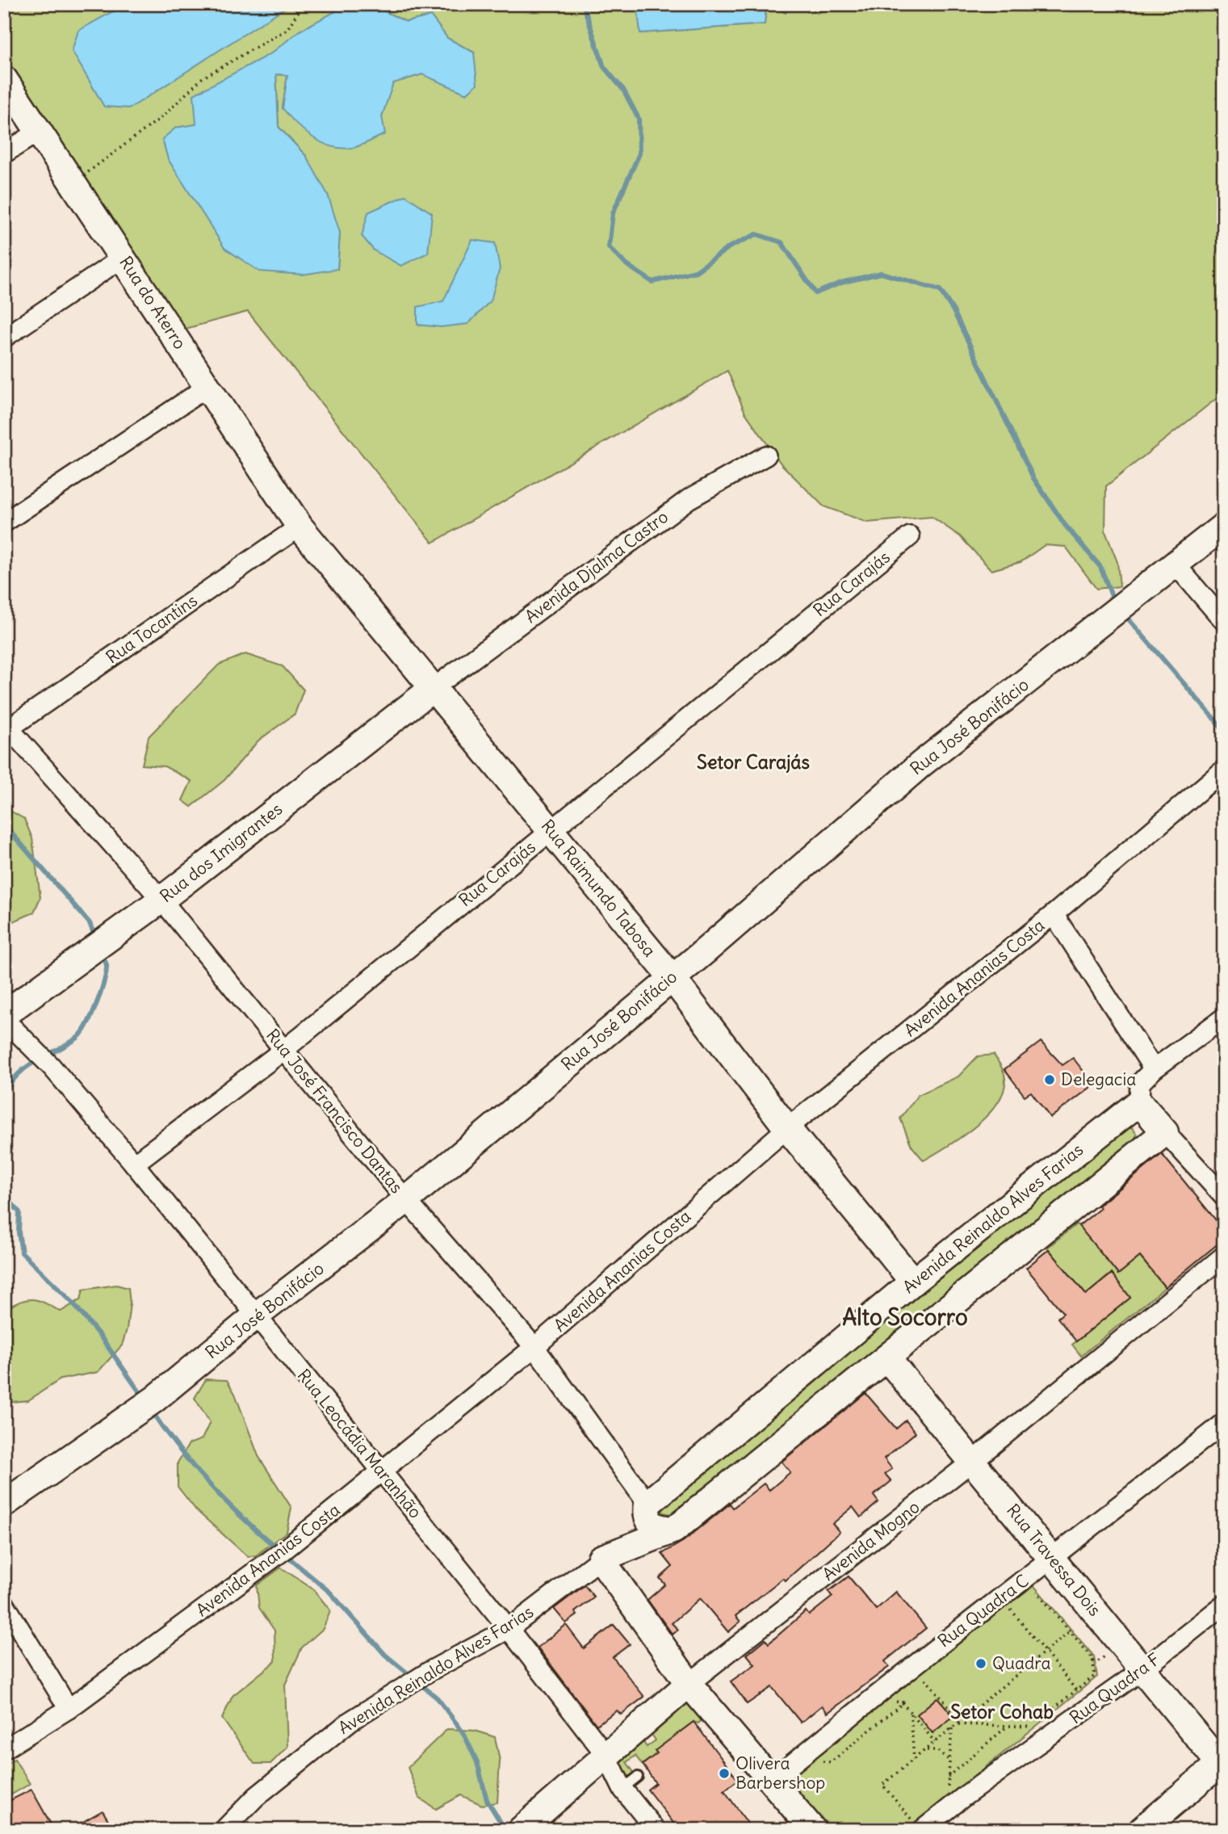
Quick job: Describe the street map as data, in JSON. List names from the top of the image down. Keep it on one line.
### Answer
{"streets":{"street":["Rua do Aterro","Avenida Djalma Castro","Rua Carajás","Rua Tocantins","Rua José Bonifácio","Rua dos Imigrantes","Rua Raimundo Tabosa","Avenida Ananias Costa","Rua José Francisco Dantas","Avenida Reinaldo Alves Farias","Rua Leocádia Maranhão","Avenida Mogno","Rua Travessa Dois","Rua Quadra C","Rua Quadra F"]},"crossings":[["Rua do Aterro","Rua Tocantins"],["Rua do Aterro","Rua Raimundo Tabosa"],["Avenida Djalma Castro","Rua dos Imigrantes"],["Avenida Djalma Castro","Rua Raimundo Tabosa"],["Rua Carajás","Rua Raimundo Tabosa"],["Rua Carajás","Rua José Francisco Dantas"],["Rua Carajás","Rua Leocádia Maranhão"],["Rua Tocantins","Rua Raimundo Tabosa"],["Rua Tocantins","Rua José Francisco Dantas"],["Rua José Bonifácio","Rua Raimundo Tabosa"],["Rua José Bonifácio","Rua José Francisco Dantas"],["Rua José Bonifácio","Rua Leocádia Maranhão"],["Rua dos Imigrantes","Rua Raimundo Tabosa"],["Rua dos Imigrantes","Rua José Francisco Dantas"],["Rua Raimundo Tabosa","Avenida Ananias Costa"],["Rua Raimundo Tabosa","Avenida Reinaldo Alves Farias"],["Avenida Ananias Costa","Rua José Francisco Dantas"],["Avenida Ananias Costa","Rua Leocádia Maranhão"],["Rua José Francisco Dantas","Avenida Reinaldo Alves Farias"],["Avenida Reinaldo Alves Farias","Rua Leocádia Maranhão"],["Avenida Reinaldo Alves Farias","Rua Travessa Dois"],["Rua Leocádia Maranhão","Avenida Mogno"],["Avenida Mogno","Rua Travessa Dois"],["Rua Travessa Dois","Rua Quadra C"],["Rua Travessa Dois","Rua Quadra F"]],"districts":["Setor Carajás","Alto Socorro","Setor Cohab"],"places":["Delegacia","Quadra","Olivera Barbershop"]}
